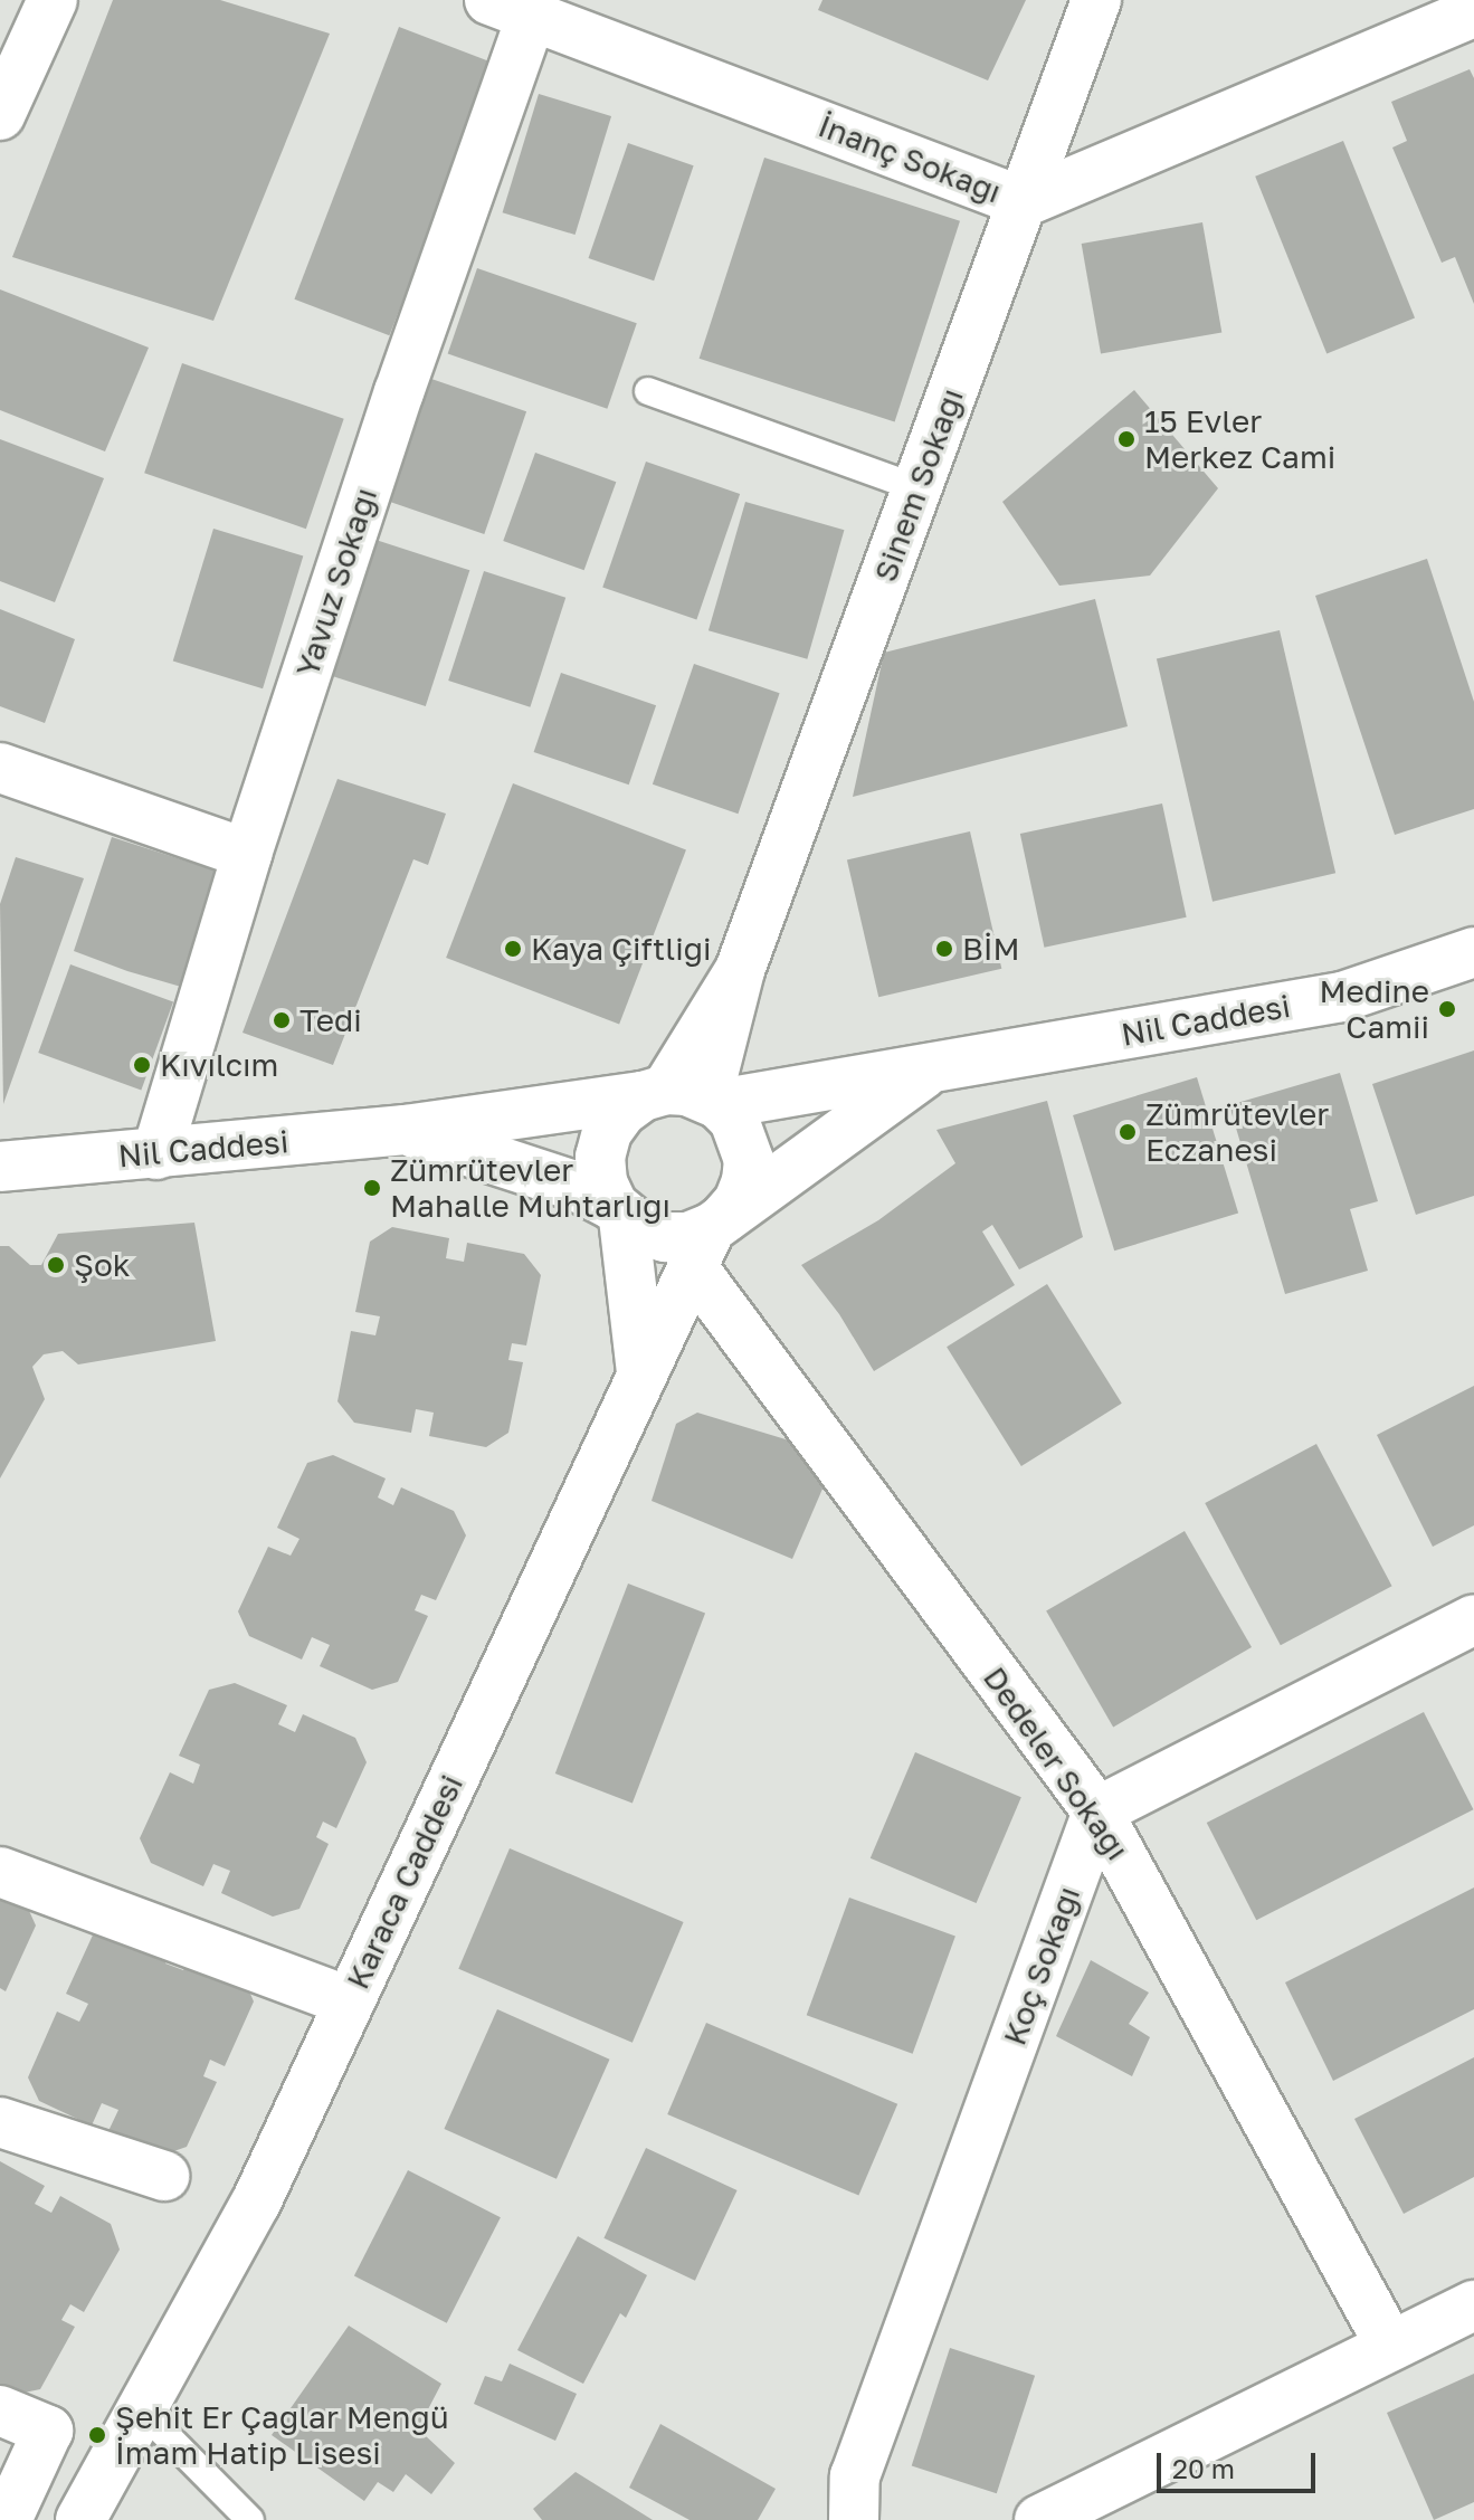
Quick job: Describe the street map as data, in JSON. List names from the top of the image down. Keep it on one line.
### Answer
{"streets":{"street":["İnanç Sokağı","Sinem Sokağı","Yavuz Sokağı","Nil Caddesi","Dedeler Sokağı","Karaca Caddesi","Koç Sokağı"]},"crossings":[["İnanç Sokağı","Sinem Sokağı"],["İnanç Sokağı","Yavuz Sokağı"],["Sinem Sokağı","Nil Caddesi"],["Sinem Sokağı","Dedeler Sokağı"],["Sinem Sokağı","Karaca Caddesi"],["Yavuz Sokağı","Nil Caddesi"],["Nil Caddesi","Dedeler Sokağı"],["Nil Caddesi","Karaca Caddesi"],["Dedeler Sokağı","Karaca Caddesi"],["Dedeler Sokağı","Koç Sokağı"]],"places":["15 Evler Merkez Cami","Kaya Çiftliği","BİM","Medine Camii","Tedi","Kıvılcım","Zümrütevler Eczanesi","Zümrütevler Mahalle Muhtarlığı","Şok","Şehit Er Çağlar Mengü İmam Hatip Lisesi"],"scale_bar":"20 m"}
